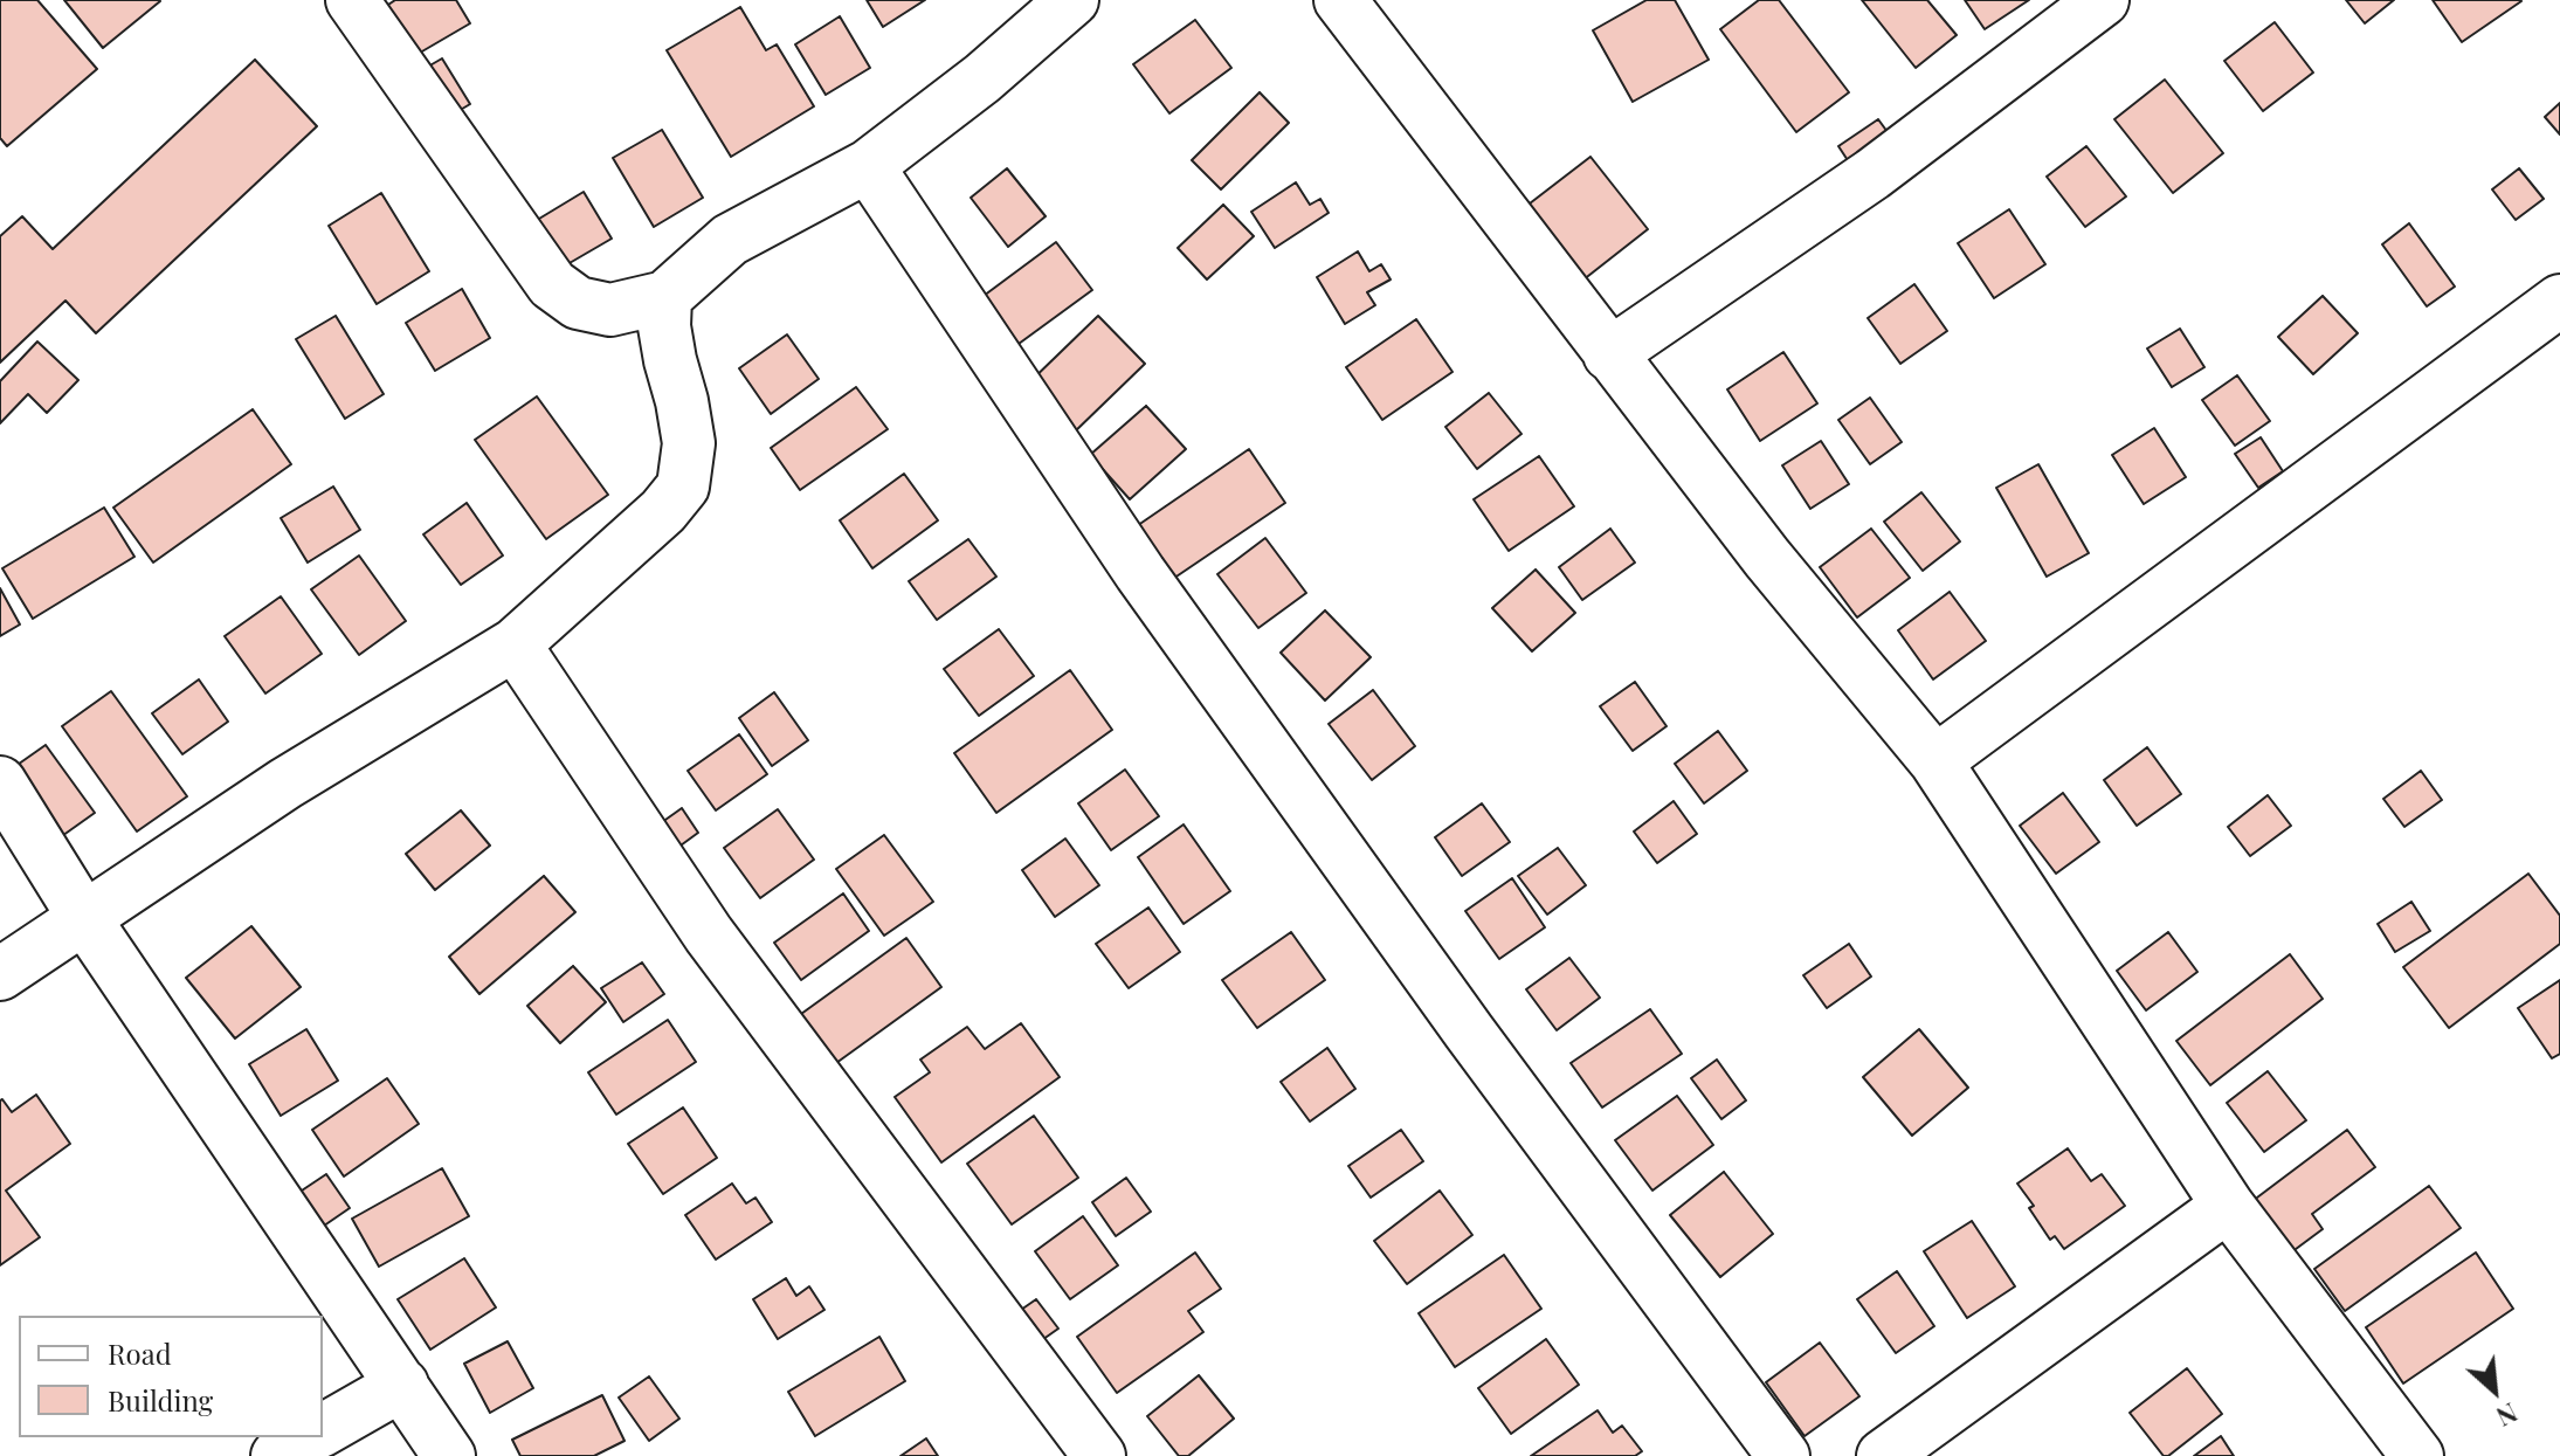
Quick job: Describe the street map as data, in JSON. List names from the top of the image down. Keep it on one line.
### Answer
{"legend":["Road","Building"],"north":"bottom right"}
